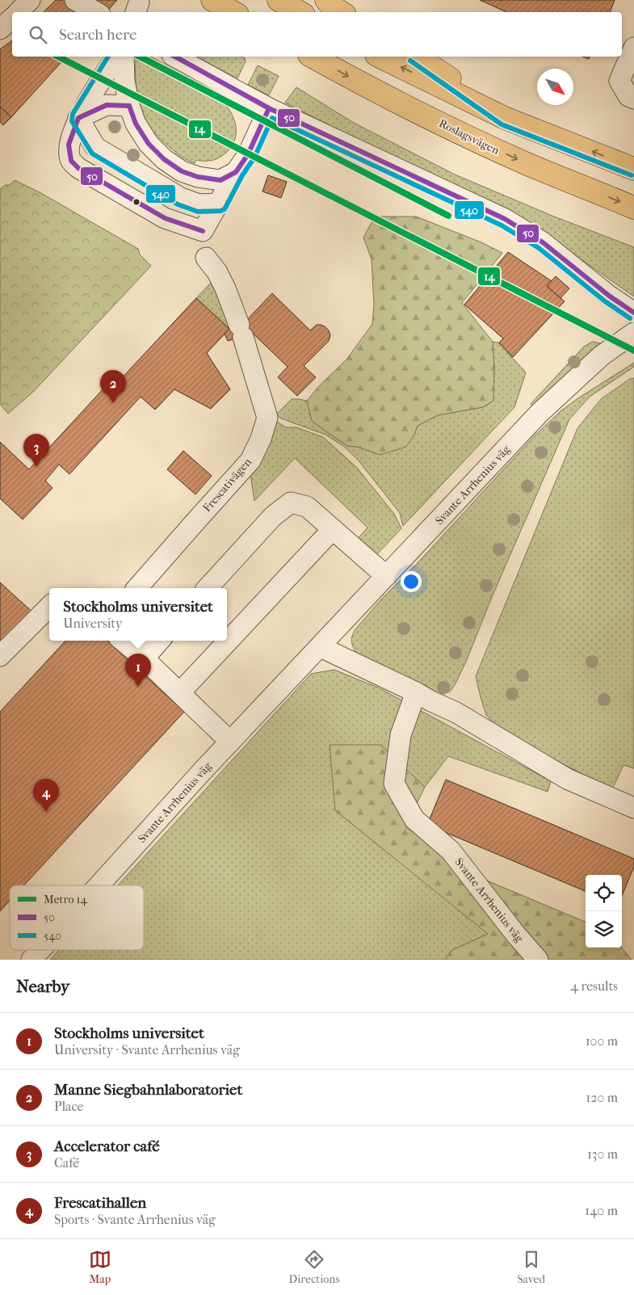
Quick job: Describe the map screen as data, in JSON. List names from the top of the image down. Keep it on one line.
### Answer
{"streets":{"main road":["Roslagsvägen"],"street":["Frescativägen","Svante Arrhenius väg"]},"lines":["metro line 14","transit line 50","transit line 540"],"legend":["Metro 14","50","540"],"north":"bottom right","page":{"search":"Search here","pins":["2","3","1","4"],"popup":["Stockholms universitet","University"],"heading":["Nearby","4 results"],"list":[{"mark":"1","name":"Stockholms universitet","note":"University · Svante Arrhenius väg","value":"100 m"},{"mark":"2","name":"Manne Siegbahnlaboratoriet","note":"Place","value":"120 m"},{"mark":"3","name":"Accelerator café","note":"Café","value":"130 m"},{"mark":"4","name":"Frescatihallen","note":"Sports · Svante Arrhenius väg","value":"140 m"}],"nav":["Map","Directions","Saved"]}}
